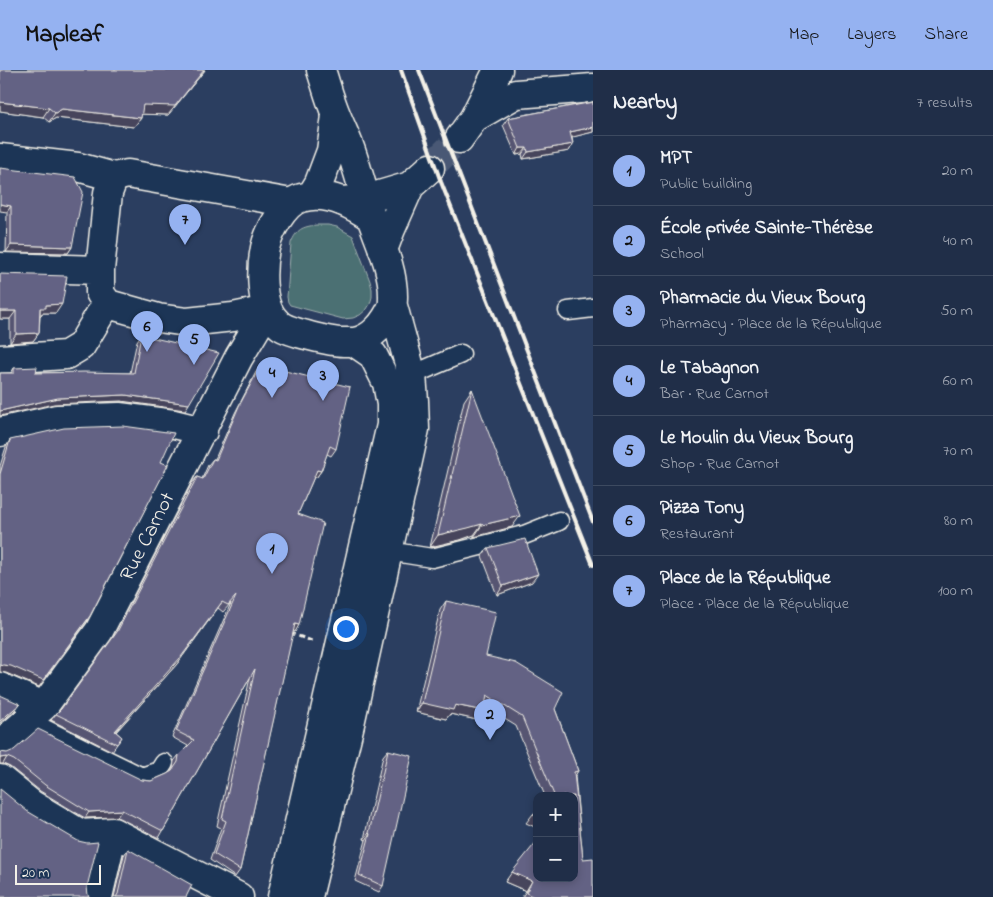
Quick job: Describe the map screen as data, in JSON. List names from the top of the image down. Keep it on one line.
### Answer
{"streets":{"street":["Rue Carnot"]},"scale_bar":"20 m","page":{"header":"Mapleaf","nav":["Map","Layers","Share"],"heading":["Nearby","7 results"],"list":[{"mark":"1","name":"MPT","note":"Public building","value":"20 m"},{"mark":"2","name":"École privée Sainte-Thérèse","note":"School","value":"40 m"},{"mark":"3","name":"Pharmacie du Vieux Bourg","note":"Pharmacy · Place de la République","value":"50 m"},{"mark":"4","name":"Le Tabagnon","note":"Bar · Rue Carnot","value":"60 m"},{"mark":"5","name":"Le Moulin du Vieux Bourg","note":"Shop · Rue Carnot","value":"70 m"},{"mark":"6","name":"Pizza Tony","note":"Restaurant","value":"80 m"},{"mark":"7","name":"Place de la République","note":"Place · Place de la République","value":"100 m"}],"pins":["7","6","5","4","3","1","2"],"map_buttons":["+","−"],"scale":"20 m"}}
